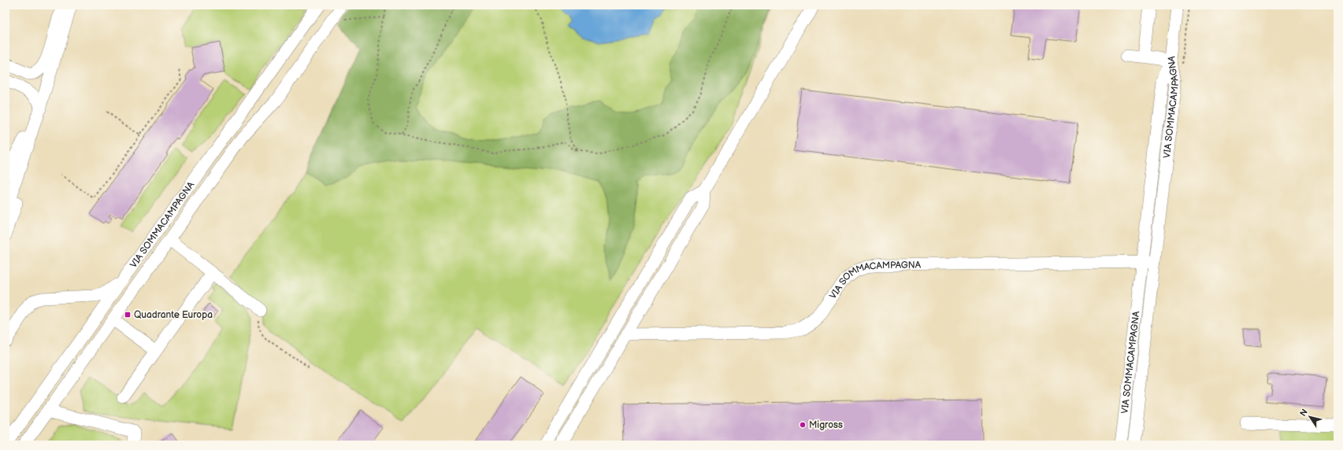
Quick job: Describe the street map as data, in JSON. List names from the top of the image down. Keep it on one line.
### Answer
{"streets":{"street":["VIA SOMMACAMPAGNA"]},"places":{"transit":["Quadrante Europa"],"other":["Migross"]},"north":"top left"}
